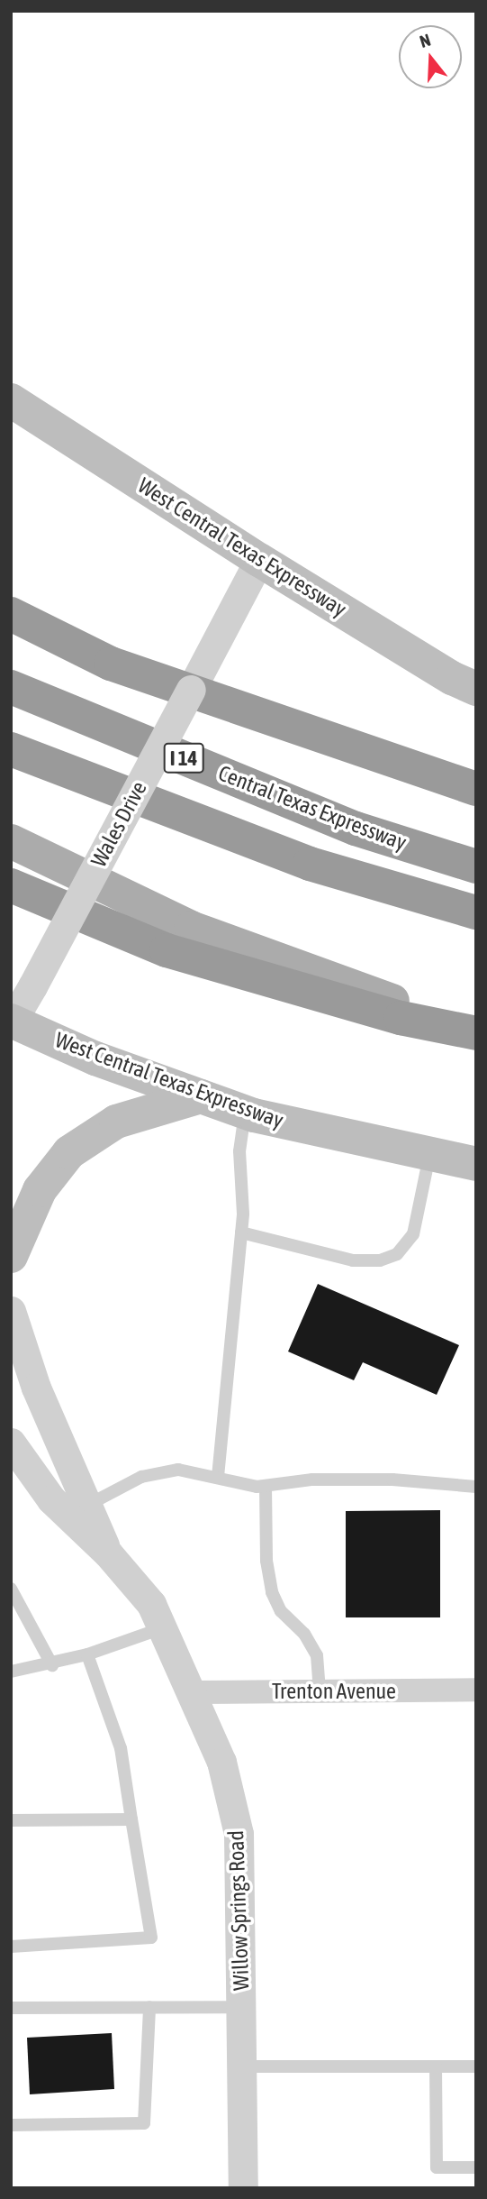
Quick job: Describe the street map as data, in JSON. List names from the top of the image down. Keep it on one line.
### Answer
{"streets":{"highway":["I 14","Central Texas Expressway"],"main road":["West Central Texas Expressway"],"street":["Wales Drive","Trenton Avenue","Willow Springs Road"]},"crossings":[["West Central Texas Expressway","Wales Drive"],["Trenton Avenue","Willow Springs Road"]],"north":"top"}
